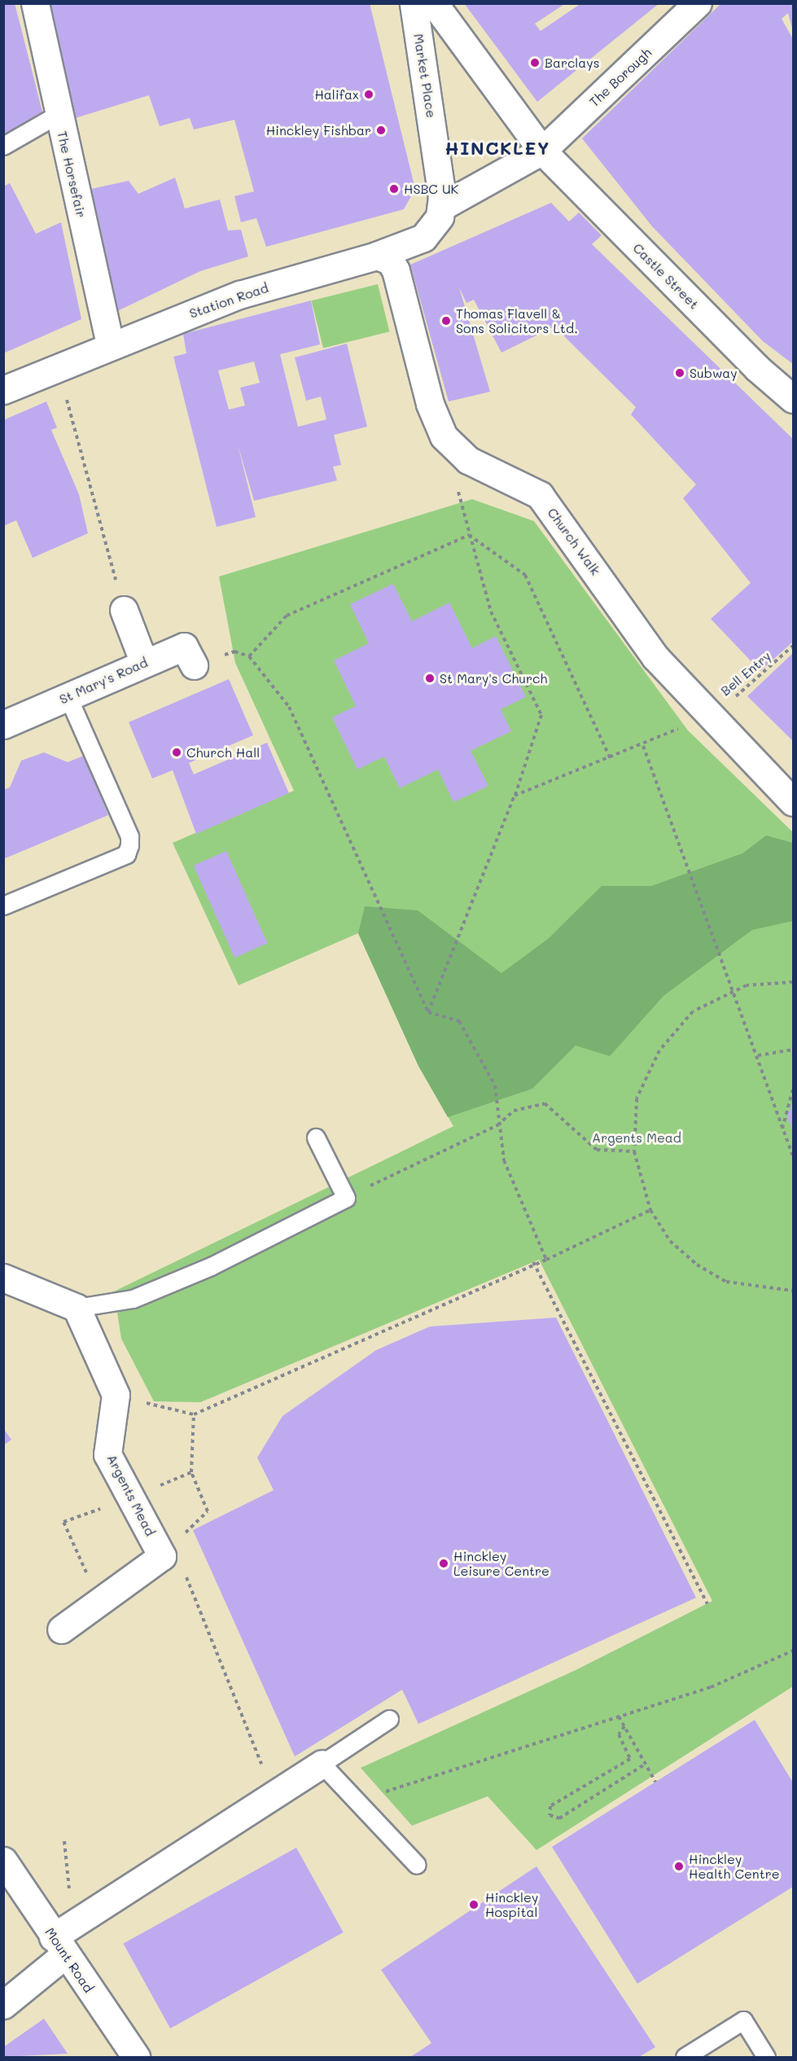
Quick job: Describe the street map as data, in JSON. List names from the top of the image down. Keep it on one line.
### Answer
{"streets":{"street":["Market Place","The Borough","The Horsefair","Castle Street","Station Road","Church Walk","St Mary's Road","Argents Mead","Mount Road"],"path":["Bell Entry"]},"crossings":[["Market Place","The Borough"],["Market Place","Station Road"],["The Borough","Castle Street"],["The Borough","Station Road"],["The Horsefair","Station Road"],["Station Road","Church Walk"],["Church Walk","Bell Entry"]],"districts":["HINCKLEY"],"parks":["Argents Mead"],"places":["Barclays","Halifax","Hinckley Fishbar","HSBC UK","Thomas Flavell & Sons Solicitors Ltd.","Subway","St Mary's Church","Church Hall","Hinckley Leisure Centre","Hinckley Health Centre","Hinckley Hospital"]}
